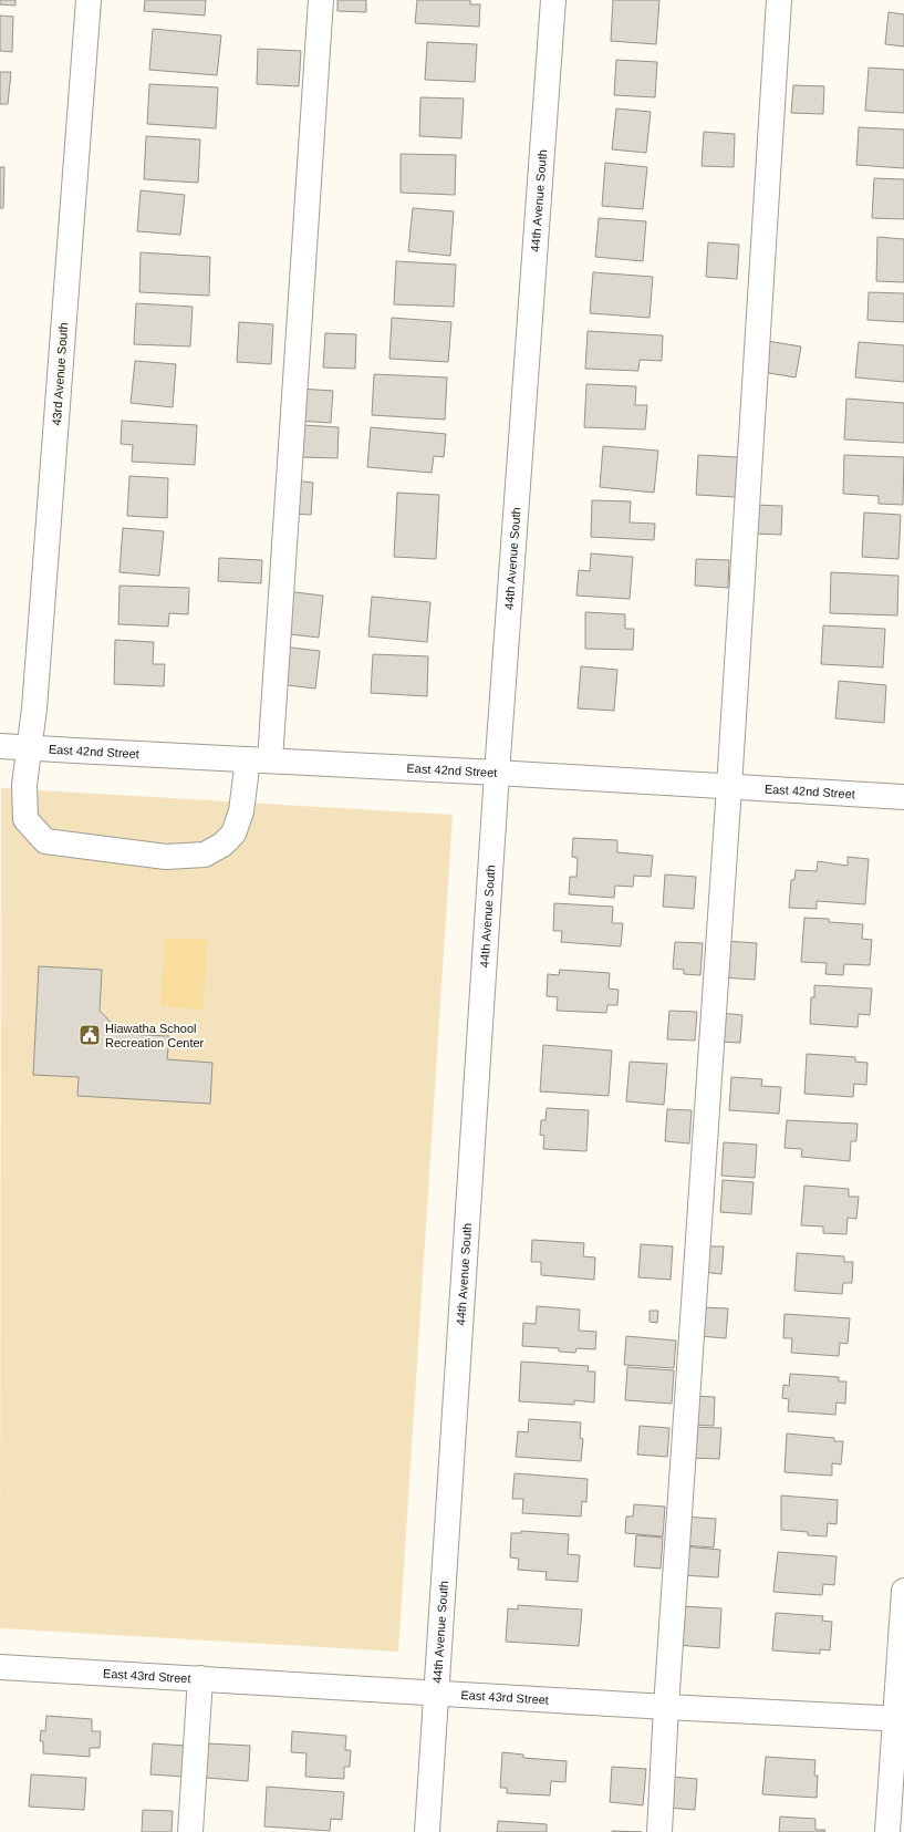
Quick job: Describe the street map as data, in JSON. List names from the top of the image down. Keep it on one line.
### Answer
{"streets":{"street":["44th Avenue South","43rd Avenue South","East 42nd Street","East 43rd Street"]},"crossings":[["44th Avenue South","East 42nd Street"],["44th Avenue South","East 43rd Street"],["43rd Avenue South","East 42nd Street"]],"places":{"public building":["Hiawatha School Recreation Center"]}}
